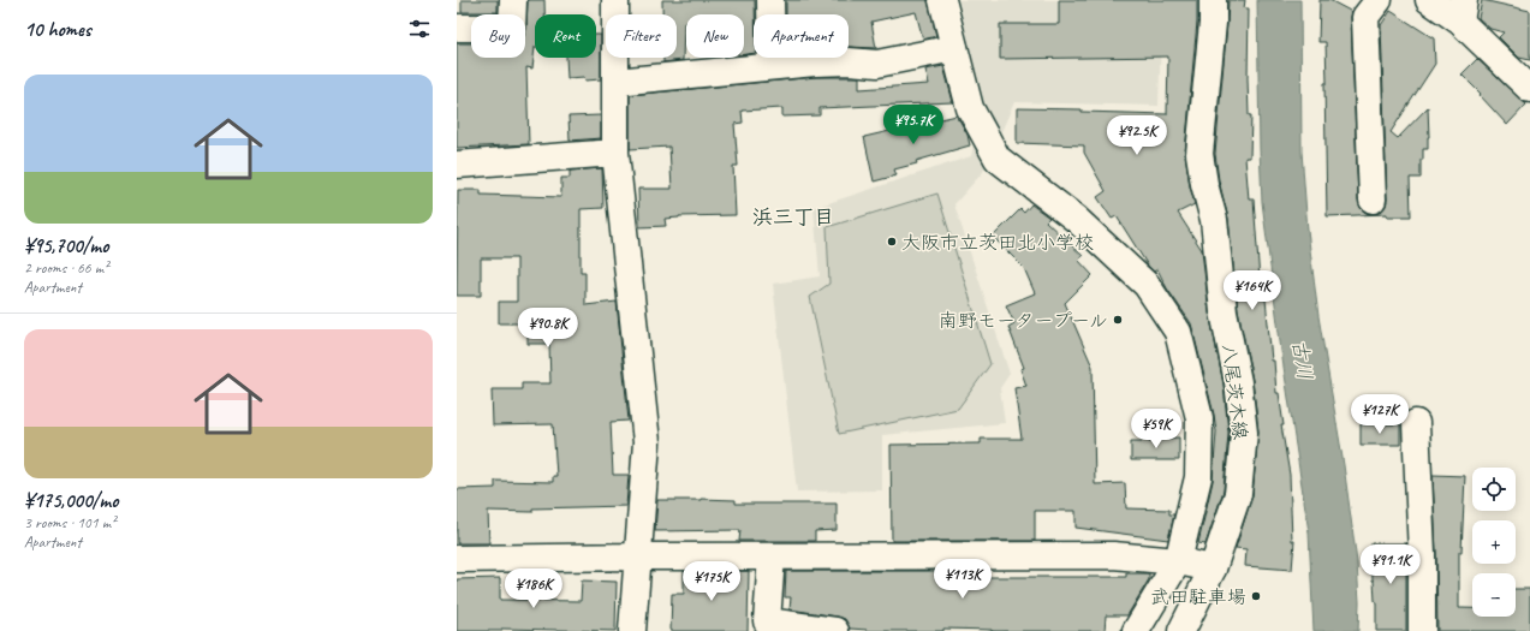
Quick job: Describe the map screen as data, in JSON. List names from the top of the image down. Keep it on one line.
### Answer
{"streets":{"street":["八尾茨木線"]},"districts":["浜三丁目"],"water":["古川"],"places":["大阪市立茨田北小学校","南野モータープール","武田駐車場"],"page":{"heading":"10 homes","chip":["Buy","Rent","Filters","New","Apartment"],"list":[{"name":"¥95,700/mo","note":"2 rooms · 66 m² · Apartment"},{"name":"¥175,000/mo","note":"3 rooms · 101 m² · Apartment"}],"price":["¥95.7K","¥92.5K","¥164K","¥90.8K","¥127K","¥59K","¥91.1K","¥113K","¥175K","¥186K"],"map_buttons":["+","−"]}}
